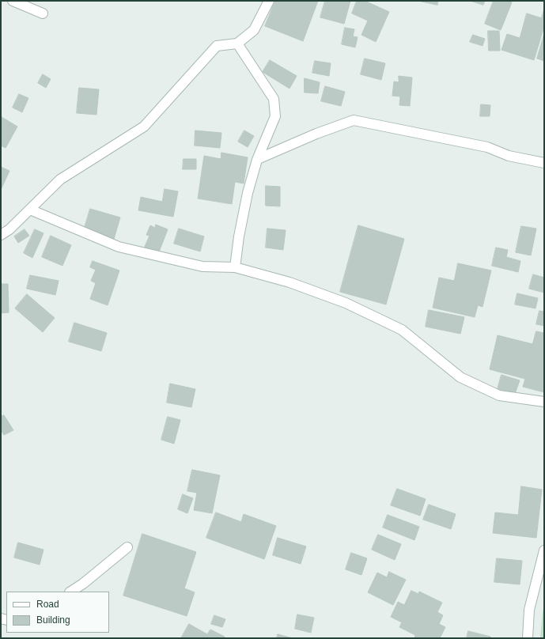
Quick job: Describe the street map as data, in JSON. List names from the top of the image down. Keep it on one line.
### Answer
{"legend":["Road","Building"]}
